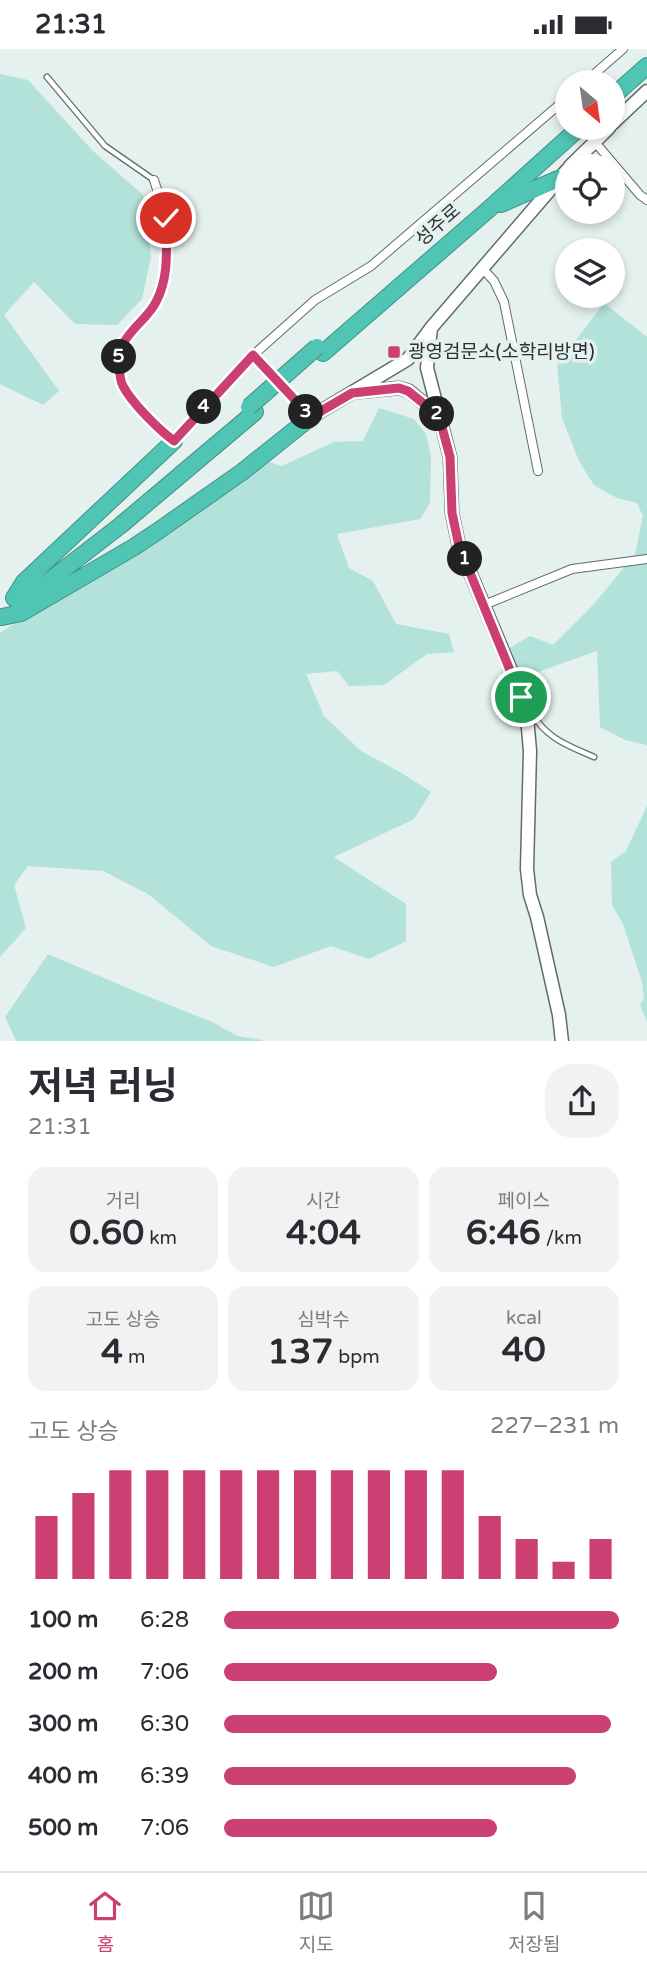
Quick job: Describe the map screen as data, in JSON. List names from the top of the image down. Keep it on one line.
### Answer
{"streets":{"highway":["성주로"]},"places":{"transit":["광영검문소(소학리방면)"]},"north":"bottom right","page":{"status":"21:31","pins":["5","4","3","2","1"],"heading":["저녁 러닝","21:31"],"stats":[["거리","0.60 km"],["시간","4:04"],["페이스","6:46 /km"],["고도 상승","4 m"],["심박수","137 bpm"],["kcal","40"]],"chart":["고도 상승","227–231 m"],"list":[{"name":"100 m","note":"6:28"},{"name":"200 m","note":"7:06"},{"name":"300 m","note":"6:30"},{"name":"400 m","note":"6:39"},{"name":"500 m","note":"7:06"}],"tabs":["홈","지도","저장됨"]}}
